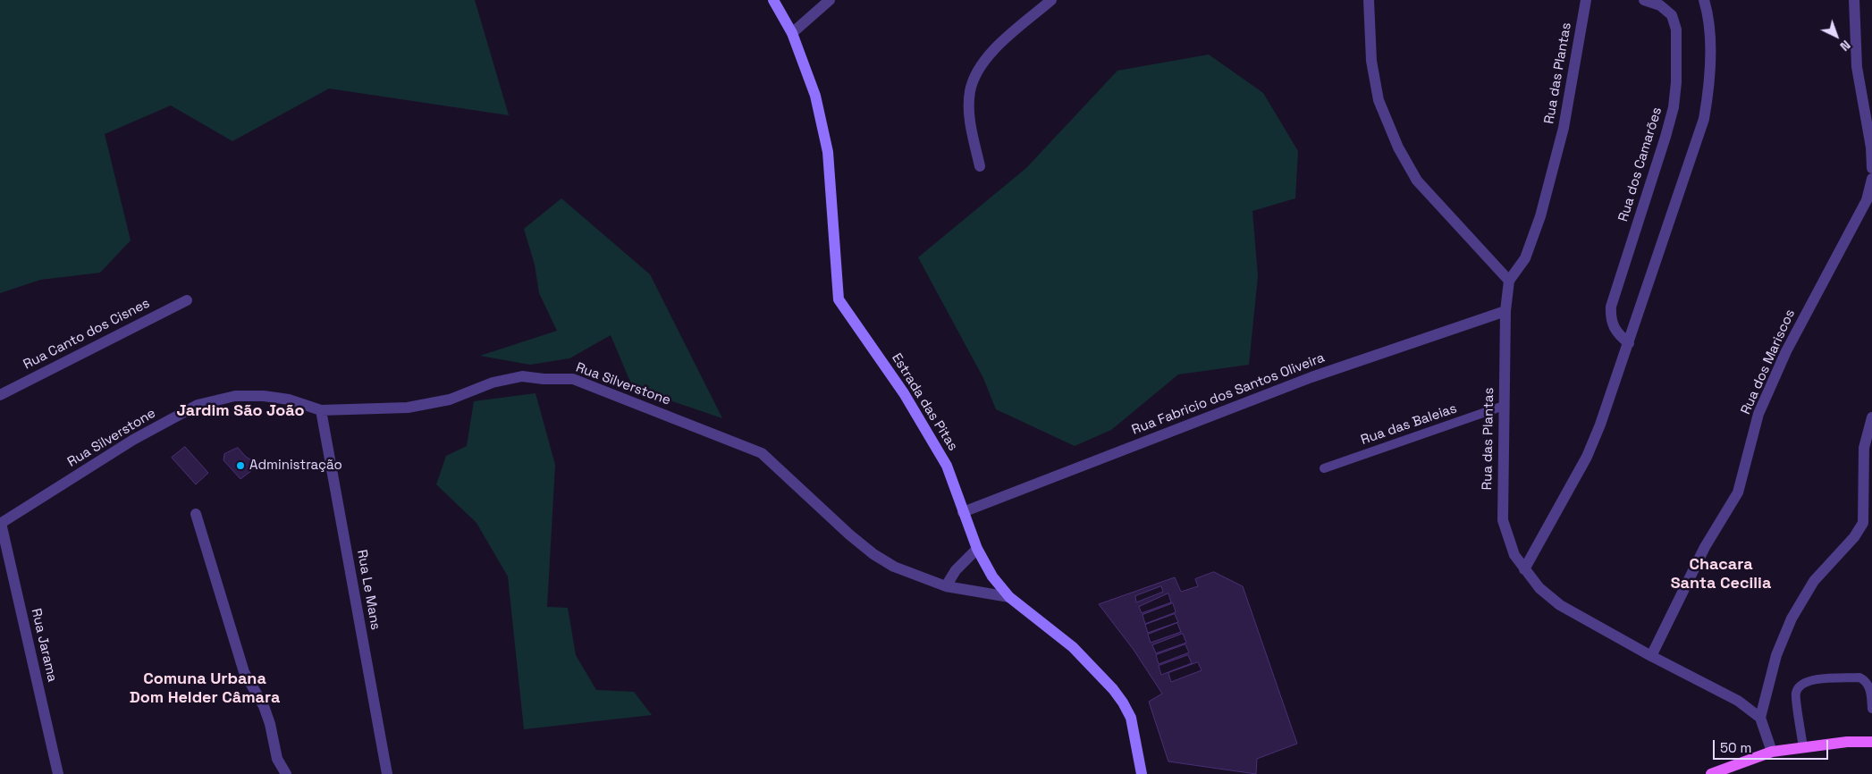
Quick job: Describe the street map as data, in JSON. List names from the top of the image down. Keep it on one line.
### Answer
{"streets":{"street":["Rua das Plantas","Rua dos Camarões","Rua Canto dos Cisnes","Rua dos Mariscos","Rua Silverstone","Rua Fabricio dos Santos Oliveira","Estrada das Pitas","Rua Le Mans","Rua Jarama"],"lane":["Rua das Baleias"]},"crossings":[["Rua das Plantas","Rua dos Mariscos"],["Rua das Plantas","Rua Fabricio dos Santos Oliveira"],["Rua das Plantas","Rua das Baleias"],["Rua Silverstone","Estrada das Pitas"],["Rua Silverstone","Rua Le Mans"],["Rua Silverstone","Rua Jarama"],["Rua Fabricio dos Santos Oliveira","Estrada das Pitas"]],"districts":["Jardim São João","Chacara Santa Cecilia","Comuna Urbana Dom Helder Câmara"],"places":["Administração"],"scale_bar":"50 m","north":"bottom right"}
